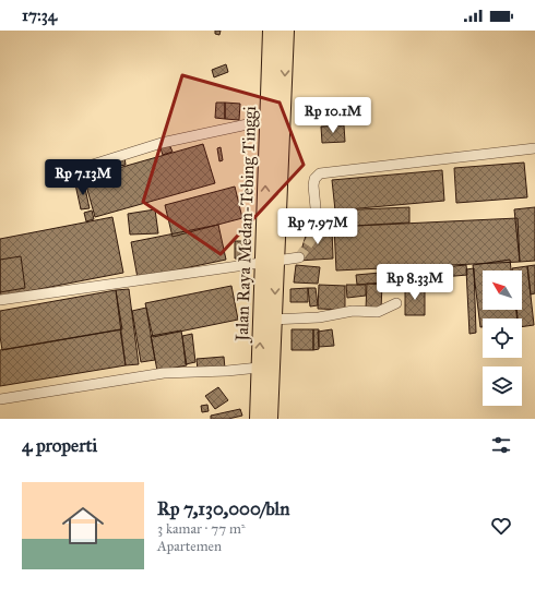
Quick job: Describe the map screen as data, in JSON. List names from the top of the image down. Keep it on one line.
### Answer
{"streets":{"highway":["Jalan Raya Medan-Tebing Tinggi"]},"north":"top left","page":{"status":"17:34","price":["Rp 10.1M","Rp 7.13M","Rp 7.97M","Rp 8.33M"],"heading":"4 properti","list":[{"name":"Rp 7,130,000/bln","note":"3 kamar · 77 m² · Apartemen"}]}}
